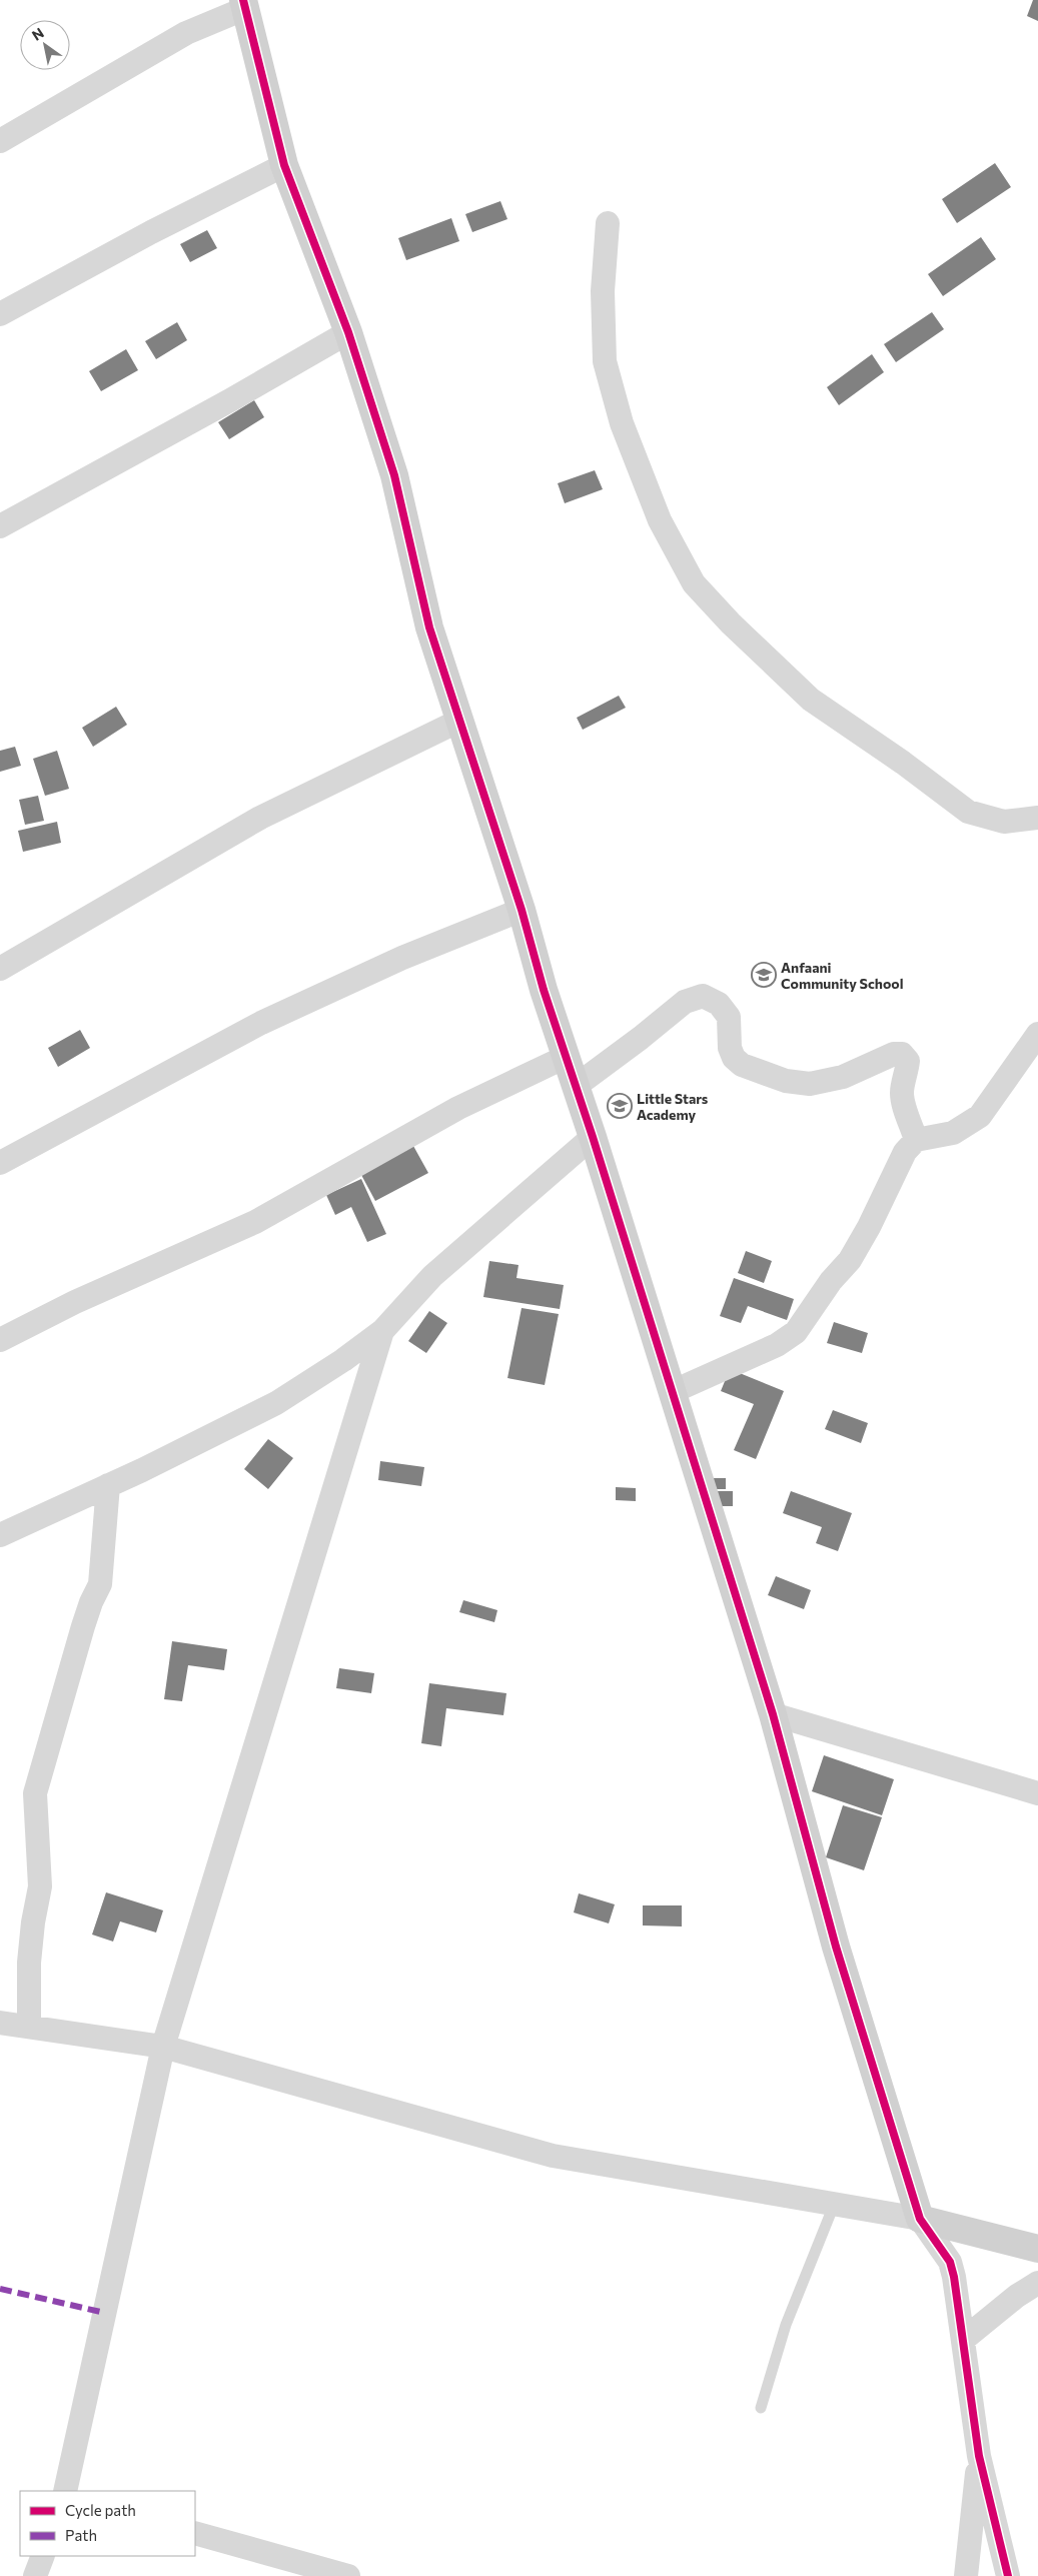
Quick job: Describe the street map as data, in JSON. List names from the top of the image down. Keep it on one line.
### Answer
{"places":{"school or university":["Anfaani Community School","Little Stars Academy"]},"legend":["Cycle path","Path"],"north":"top left"}
